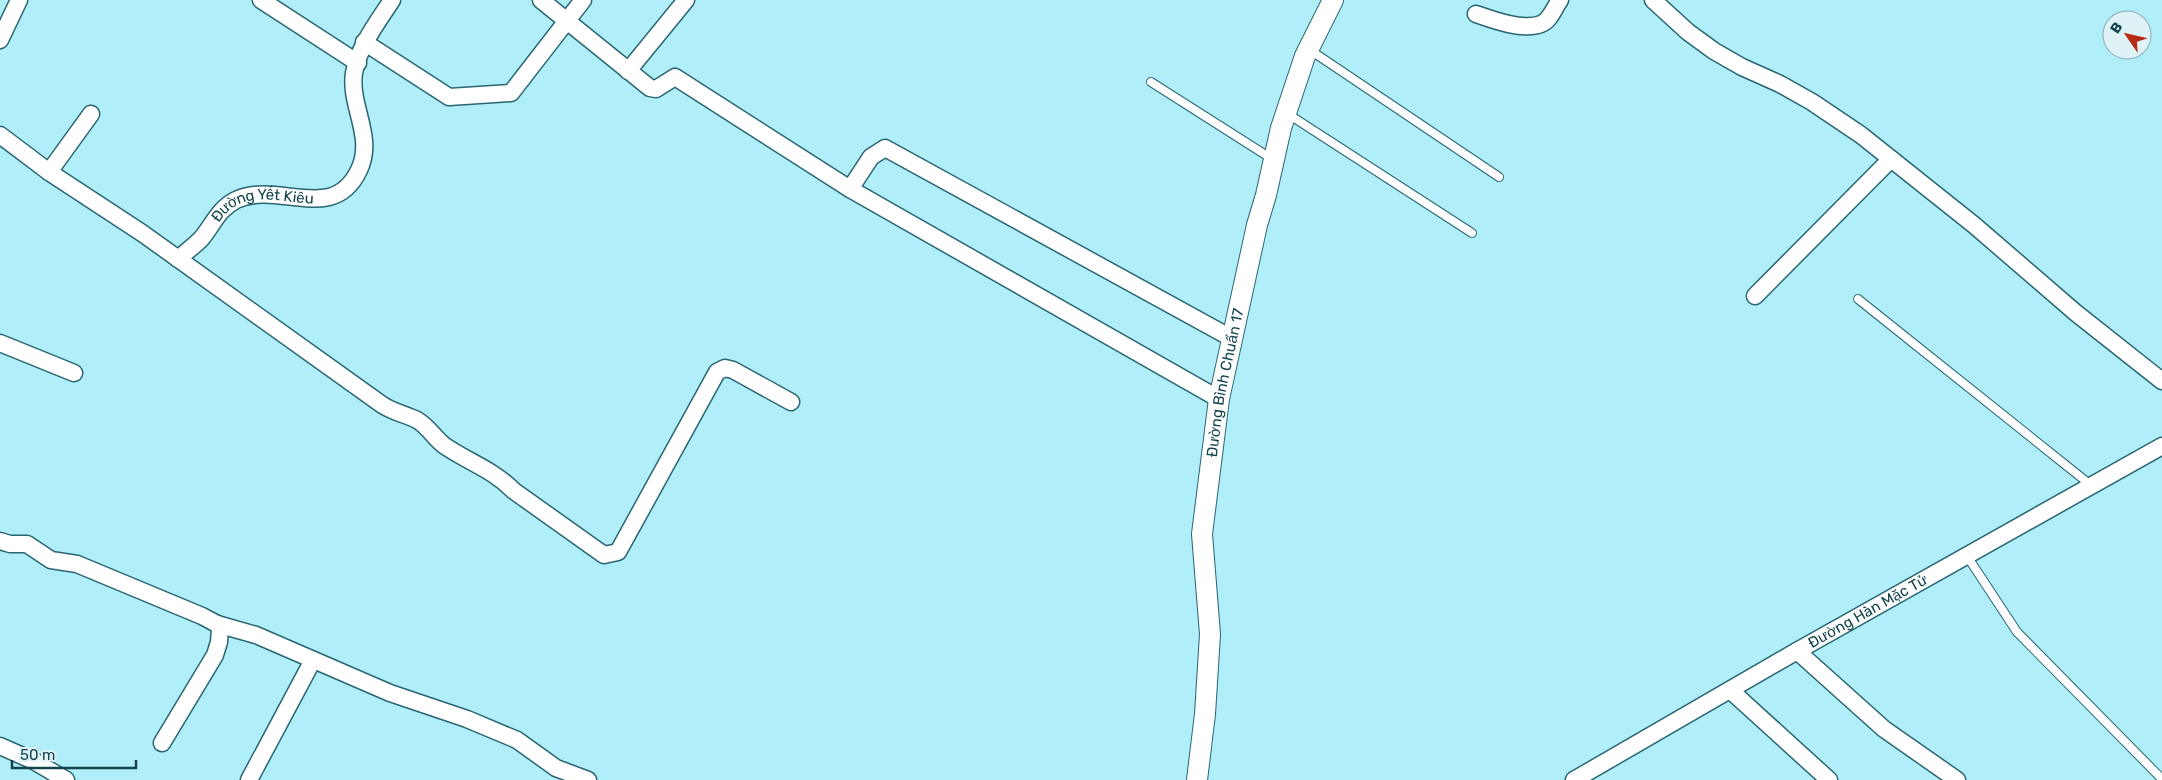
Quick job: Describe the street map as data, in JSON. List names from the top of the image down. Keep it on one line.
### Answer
{"streets":{"street":["Đường Yết Kiêu","Đường Bình Chuẩn 17","Đường Hàn Mặc Tử"]},"scale_bar":"50 m","north":"top left"}
